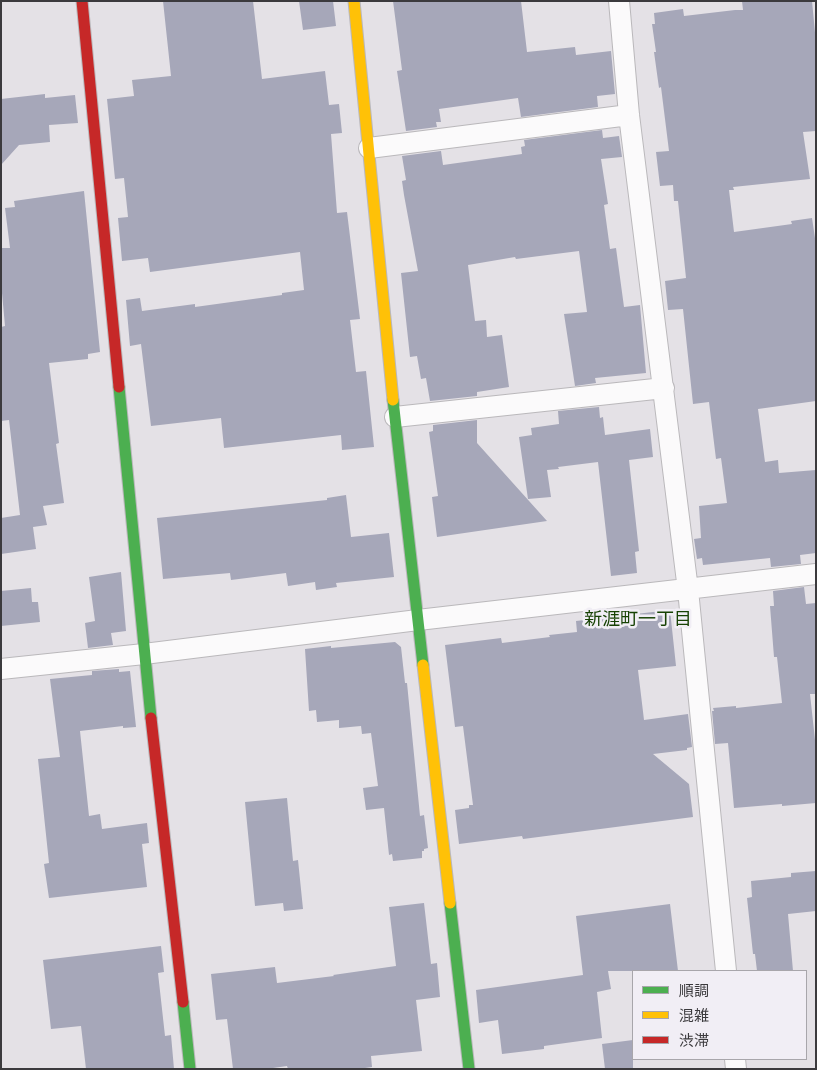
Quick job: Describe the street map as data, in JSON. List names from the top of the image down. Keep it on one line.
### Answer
{"districts":["新涯町一丁目"],"legend":["順調","混雑","渋滞"]}
